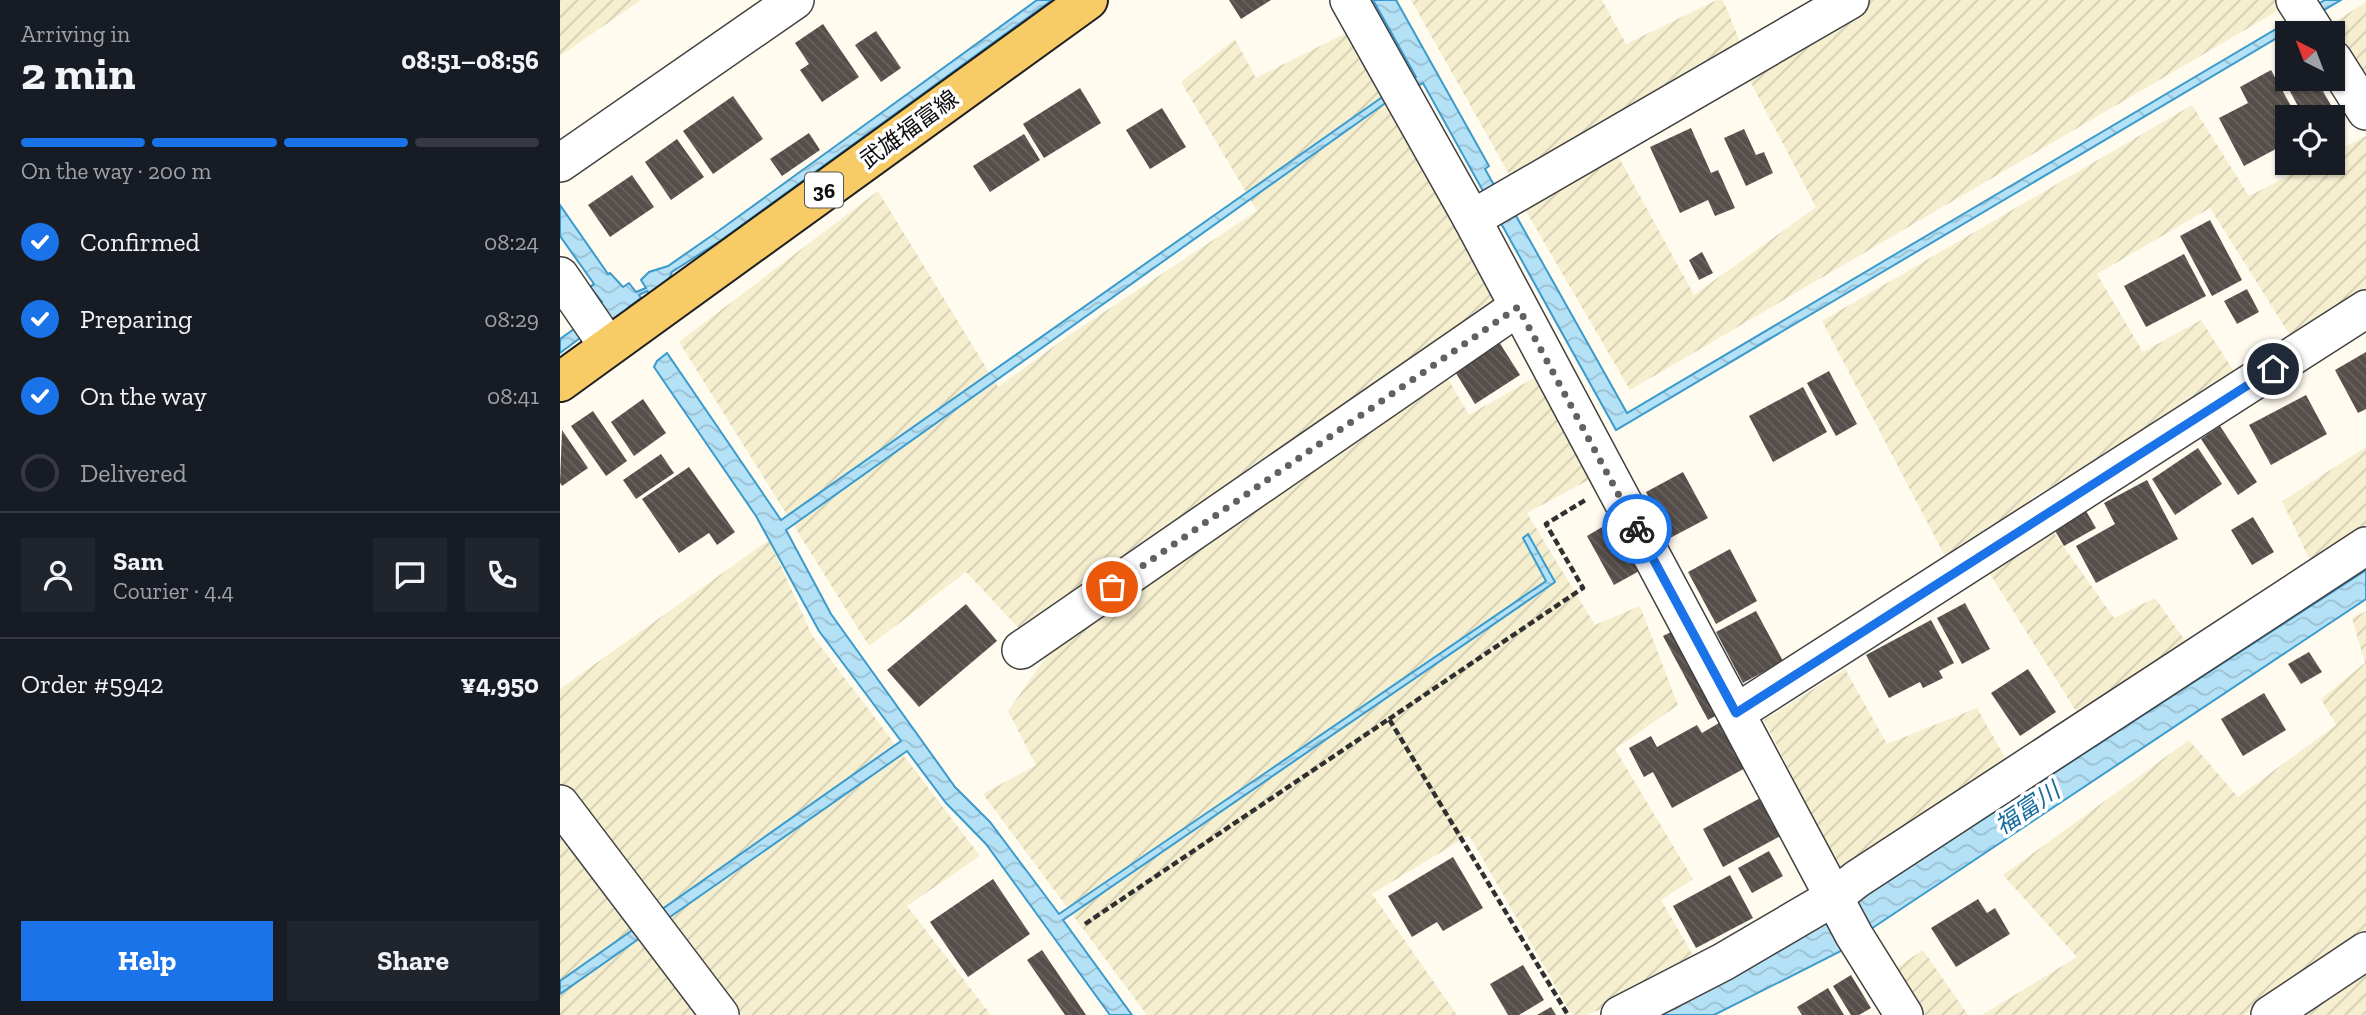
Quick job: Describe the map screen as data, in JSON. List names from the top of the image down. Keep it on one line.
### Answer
{"streets":{"main road":["武雄福富線","36"]},"water":["福富川"],"north":"top left","page":{"heading":["2 min","Arriving in","08:51–08:56"],"panel":["Sam","Courier · 4.4","Order #5942","¥4,950"],"bar":"On the way · 200 m","list":[["Confirmed","08:24"],["Preparing","08:29"],["On the way","08:41"],"Delivered"],"buttons":["Help","Share"]}}
